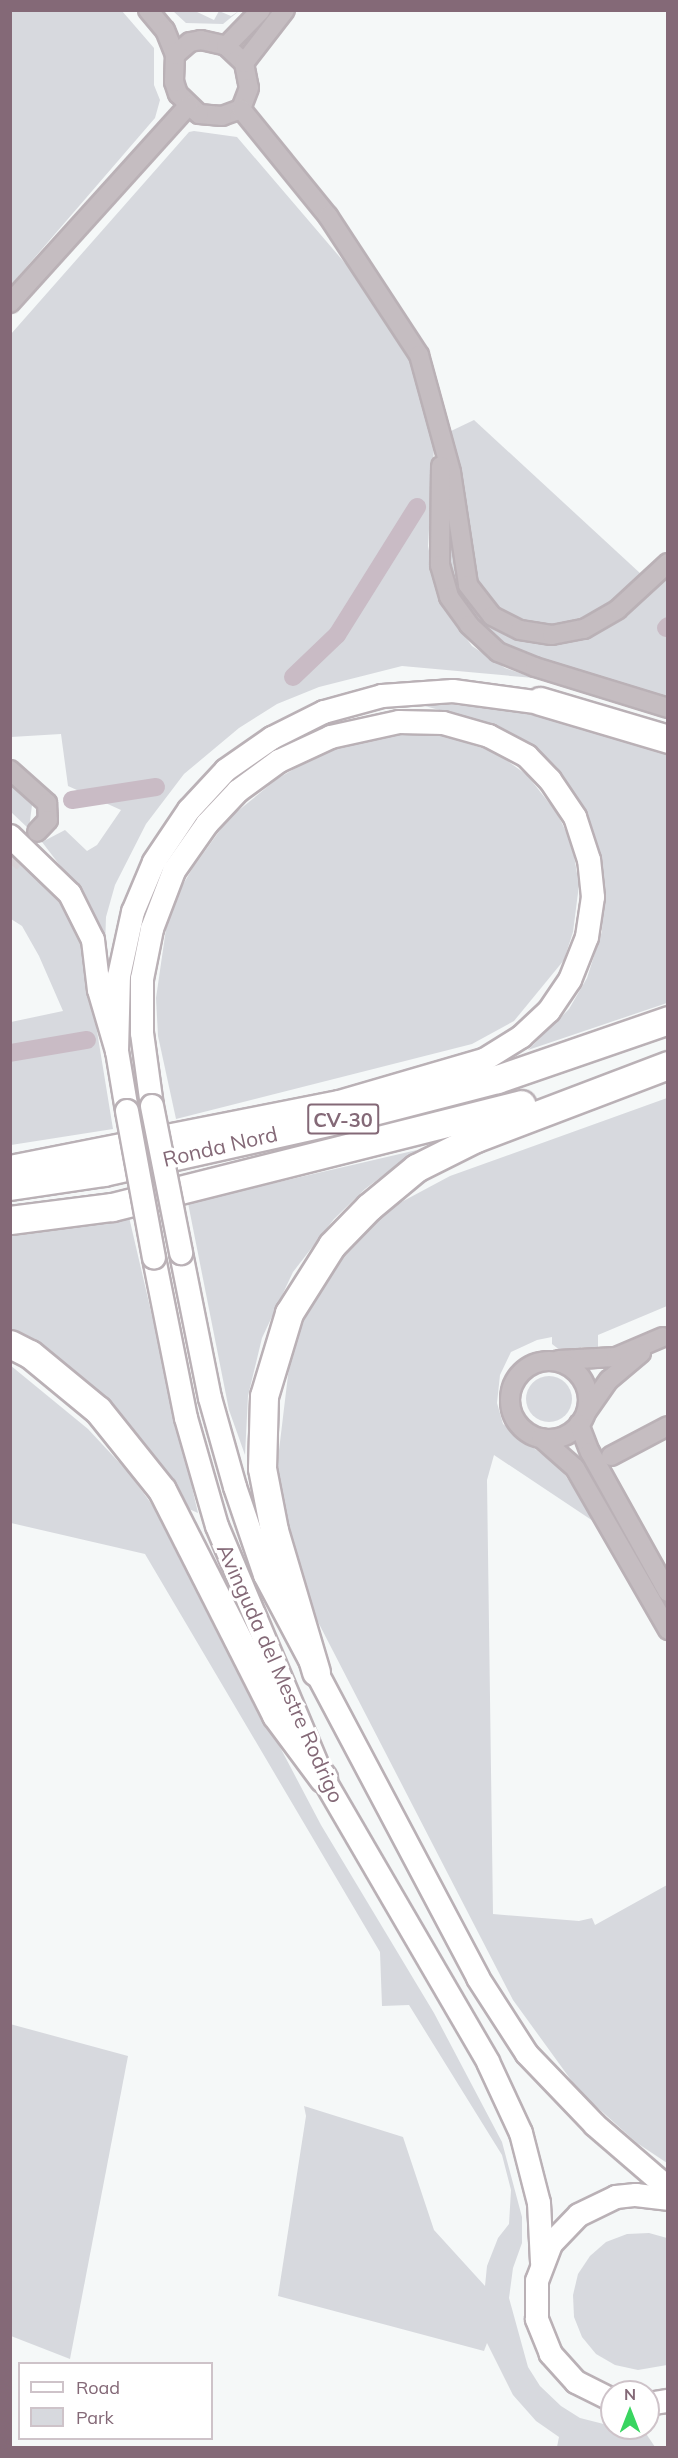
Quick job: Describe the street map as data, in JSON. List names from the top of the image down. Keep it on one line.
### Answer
{"streets":{"highway":["CV-30","Ronda Nord"],"main road":["Avinguda del Mestre Rodrigo"]},"legend":["Road","Park"],"north":"top"}
